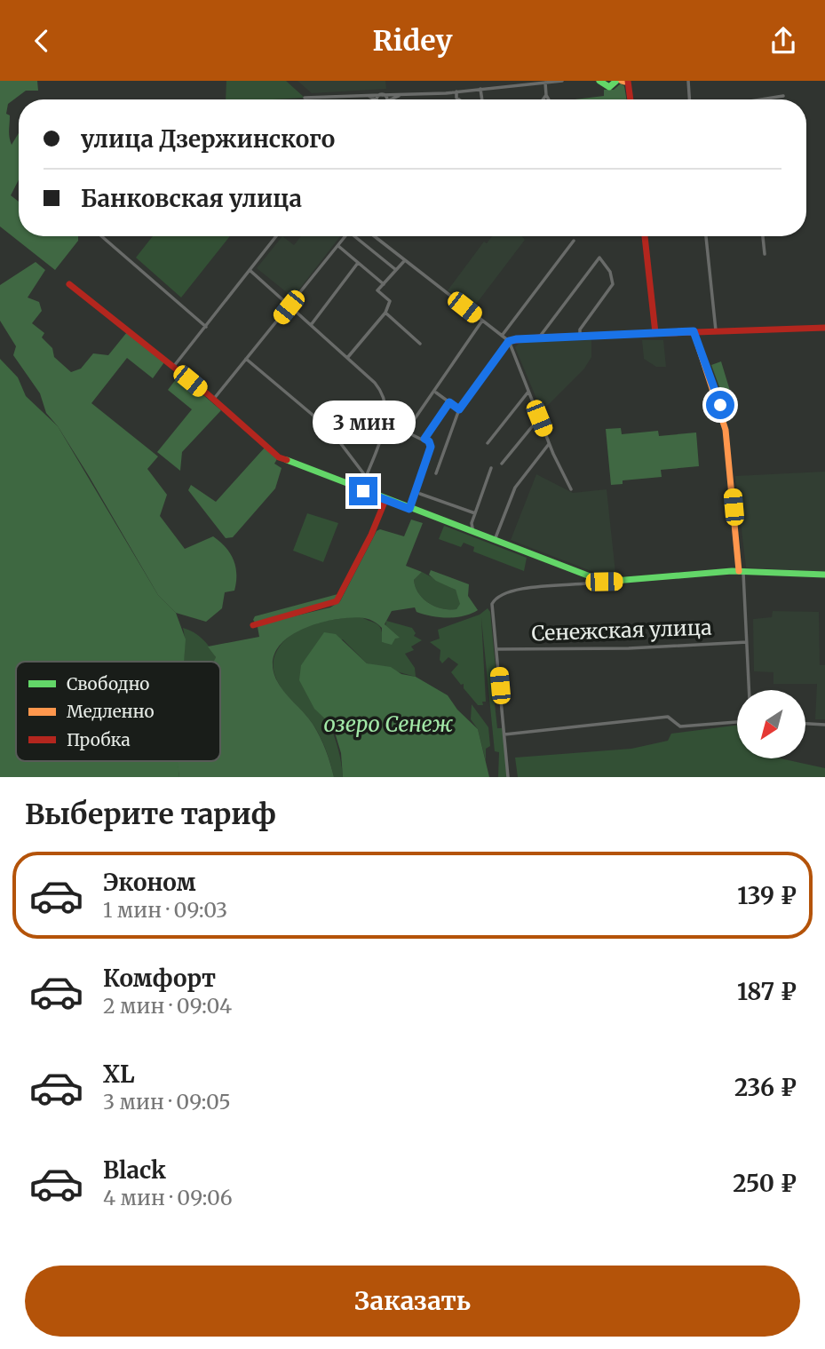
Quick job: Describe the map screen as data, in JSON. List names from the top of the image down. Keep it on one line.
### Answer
{"streets":{"street":["Сенежская улица"]},"water":["озеро Сенеж"],"legend":["Свободно","Медленно","Пробка"],"north":"bottom left","page":{"header":"Ridey","banner":["улица Дзержинского","Банковская улица"],"bubble":"3 мин","heading":"Выберите тариф","list":[{"name":"Эконом","note":"1 мин · 09:03","value":"139 ₽"},{"name":"Комфорт","note":"2 мин · 09:04","value":"187 ₽"},{"name":"XL","note":"3 мин · 09:05","value":"236 ₽"},{"name":"Black","note":"4 мин · 09:06","value":"250 ₽"}],"buttons":"Заказать"}}
